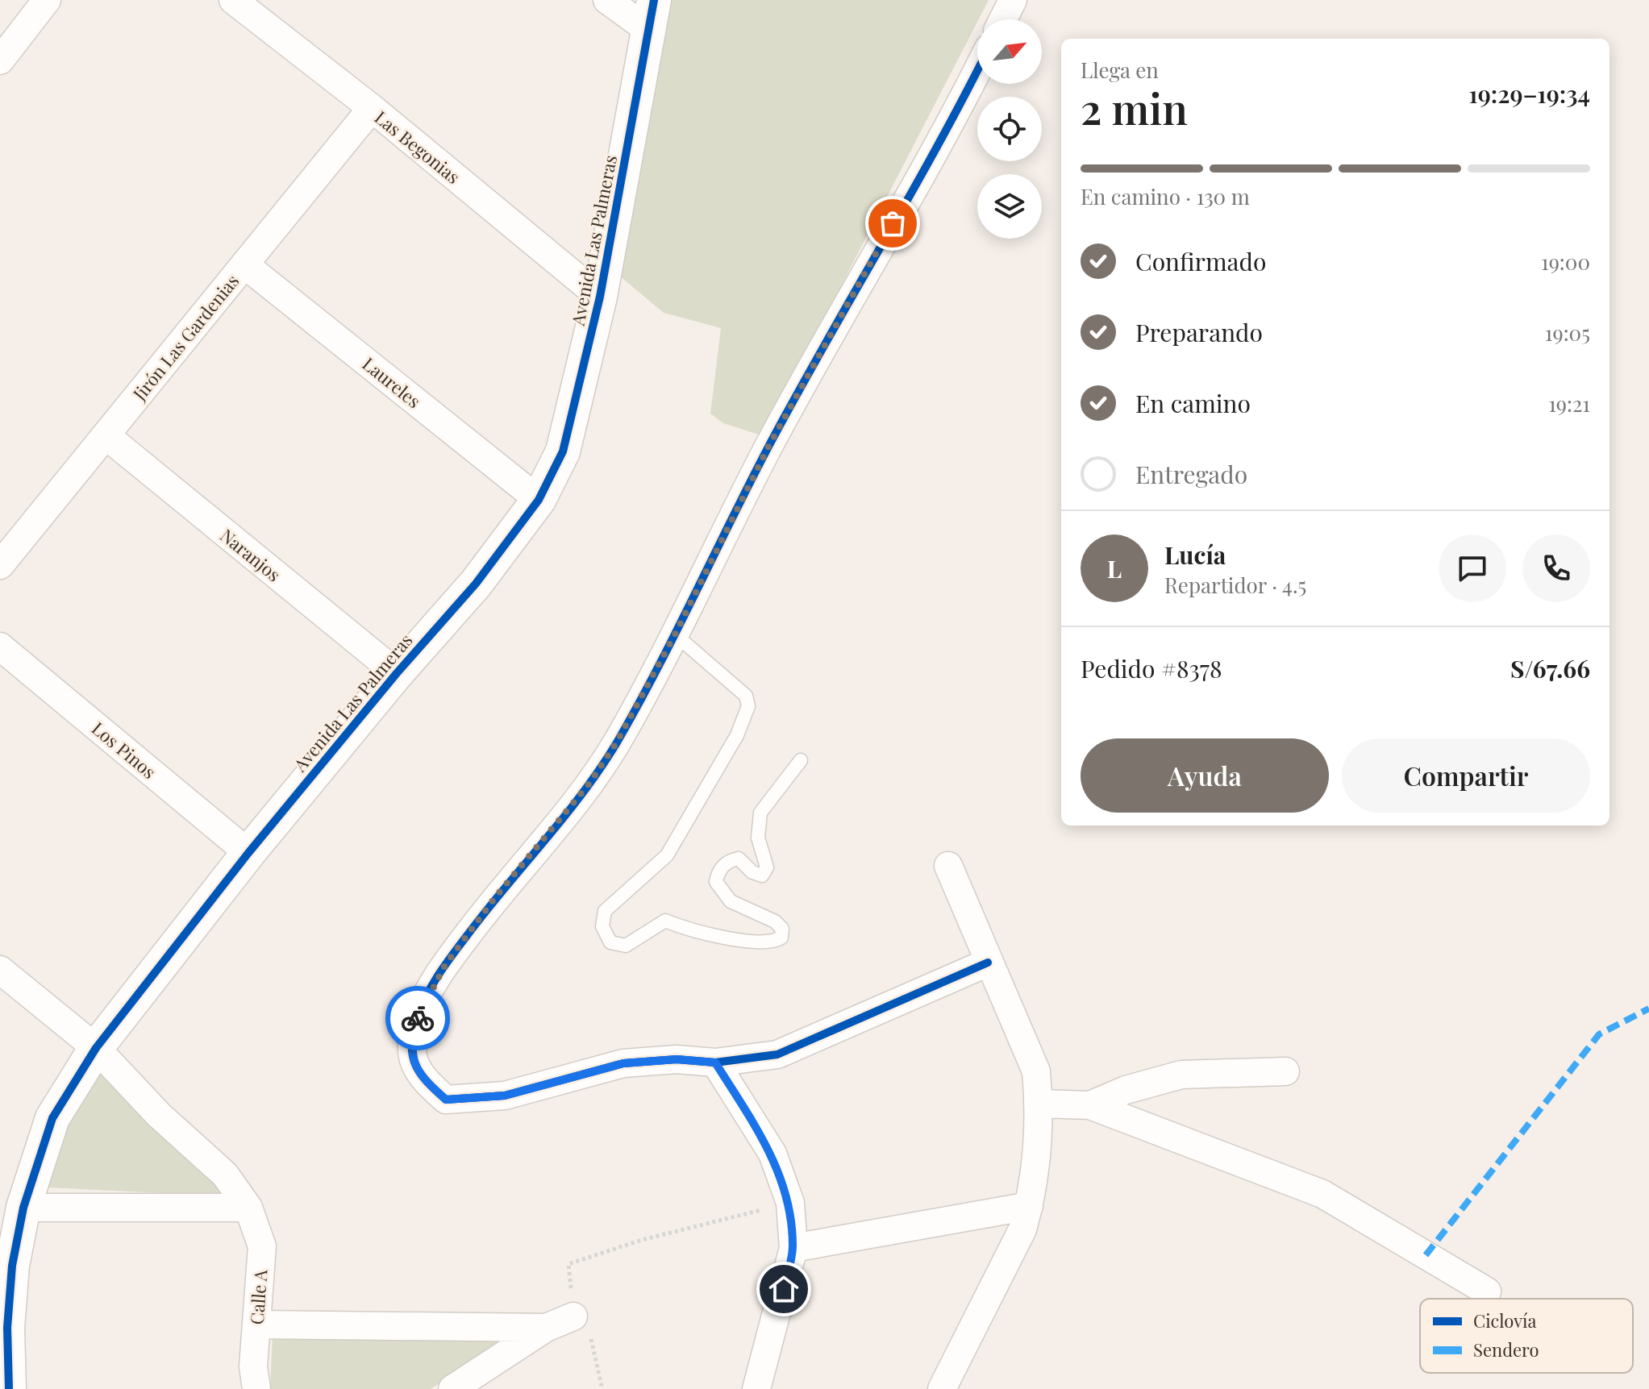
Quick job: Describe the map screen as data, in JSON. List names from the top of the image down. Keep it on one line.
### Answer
{"streets":{"street":["Las Begonias","Avenida Las Palmeras","Jirón Las Gardenias","Laureles","Naranjos","Los Pinos","Calle A"]},"crossings":[["Las Begonias","Avenida Las Palmeras"],["Las Begonias","Jirón Las Gardenias"],["Avenida Las Palmeras","Laureles"],["Avenida Las Palmeras","Naranjos"],["Avenida Las Palmeras","Los Pinos"],["Avenida Las Palmeras","Calle A"],["Jirón Las Gardenias","Laureles"],["Jirón Las Gardenias","Naranjos"]],"legend":["Ciclovía","Sendero"],"north":"top right","page":{"heading":["2 min","Llega en","19:29–19:34"],"panel":["Lucía","Repartidor · 4.5","Pedido #8378","S/67.66"],"bar":"En camino · 130 m","list":[["Confirmado","19:00"],["Preparando","19:05"],["En camino","19:21"],"Entregado"],"round":"L","buttons":["Ayuda","Compartir"]}}
